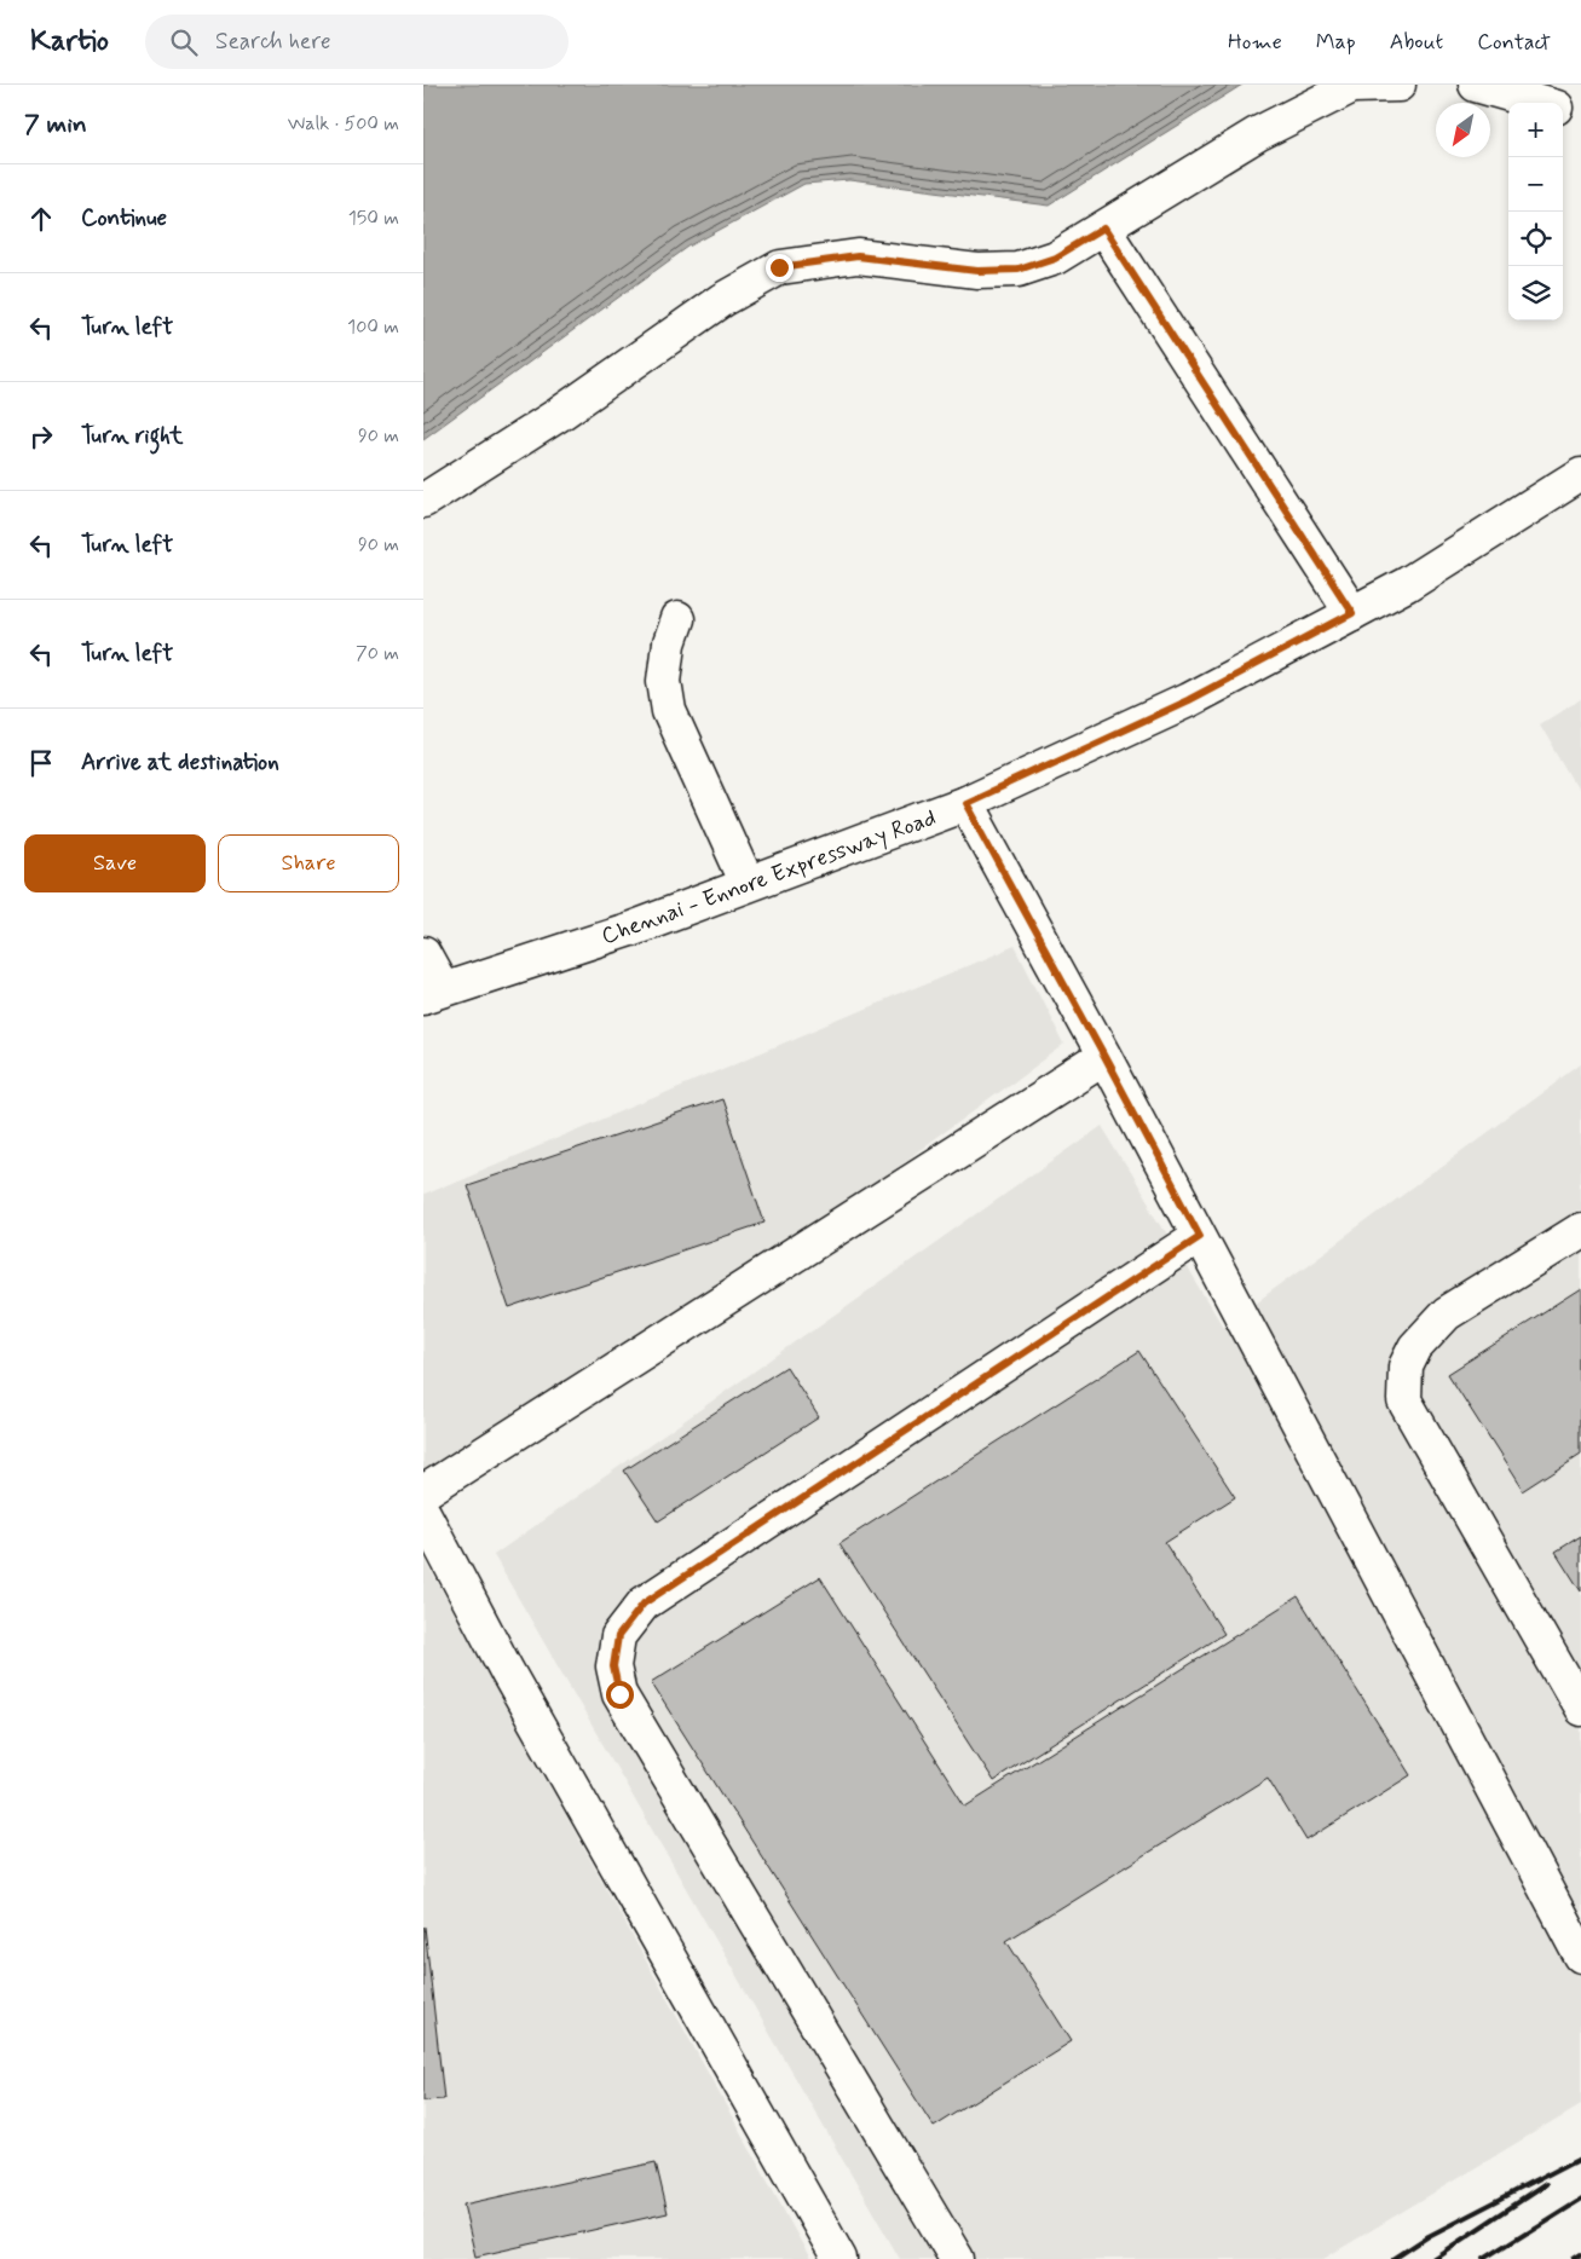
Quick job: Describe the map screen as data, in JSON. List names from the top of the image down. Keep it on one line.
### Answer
{"streets":{"street":["Chennai - Ennore Expressway Road"]},"north":"bottom left","page":{"header":"Kartio","search":"Search here","nav":["Home","Map","About","Contact"],"heading":["7 min","Walk · 500 m"],"map_buttons":["+","−"],"list":[["Continue","150 m"],["Turn left","100 m"],["Turn right","90 m"],["Turn left","90 m"],["Turn left","70 m"],"Arrive at destination"],"buttons":["Save","Share"]}}
